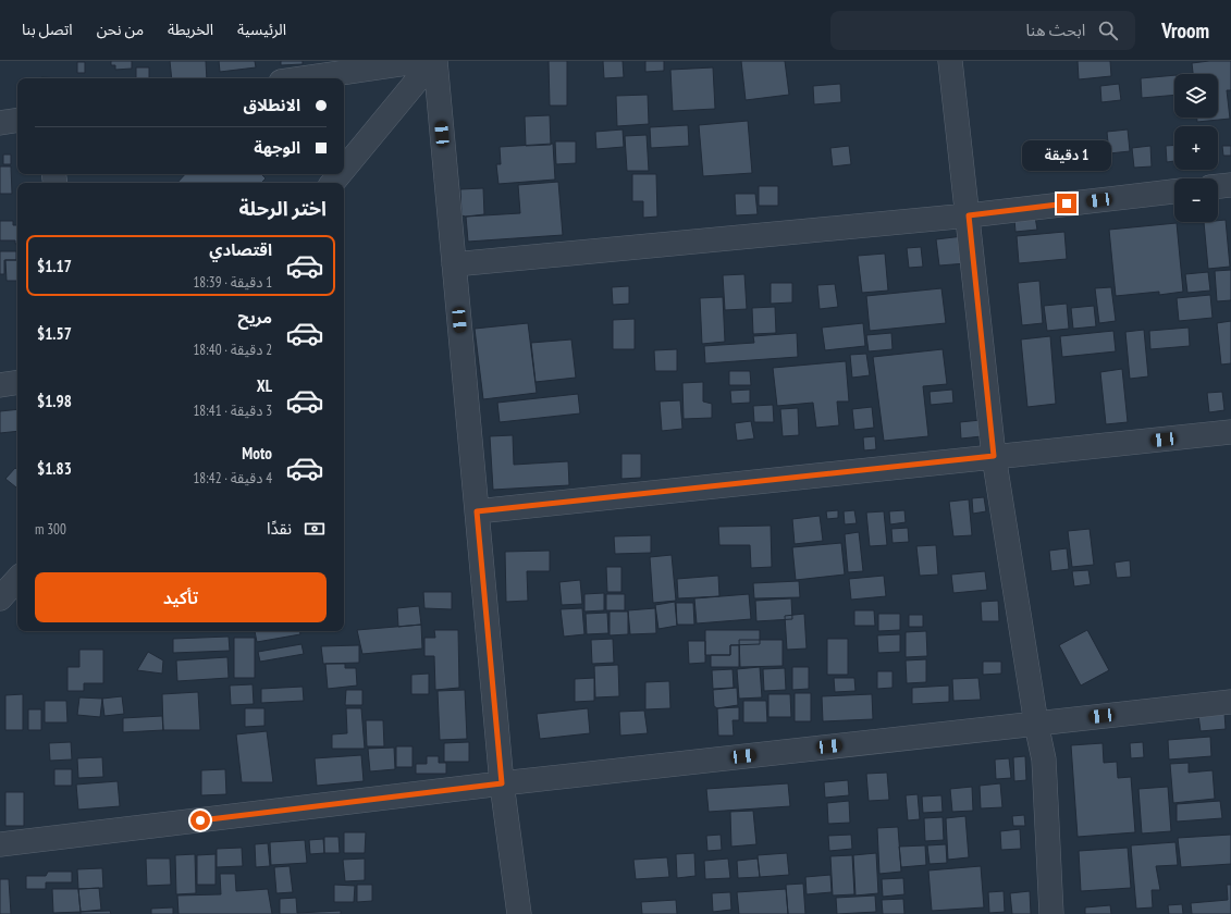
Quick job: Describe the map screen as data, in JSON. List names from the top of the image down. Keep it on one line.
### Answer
{"page":{"header":"Vroom","search":"ابحث هنا","nav":["الرئيسية","الخريطة","من نحن","اتصل بنا"],"map_buttons":["+","−"],"banner":["الانطلاق","الوجهة"],"bubble":"1 دقيقة","heading":"اختر الرحلة","list":[{"name":"اقتصادي","note":"1 دقيقة · 18:39","value":"$1.17"},{"name":"مريح","note":"2 دقيقة · 18:40","value":"$1.57"},{"name":"XL","note":"3 دقيقة · 18:41","value":"$1.98"},{"name":"Moto","note":"4 دقيقة · 18:42","value":"$1.83"}],"pay":["نقدًا","300 m"],"buttons":"تأكيد"}}
